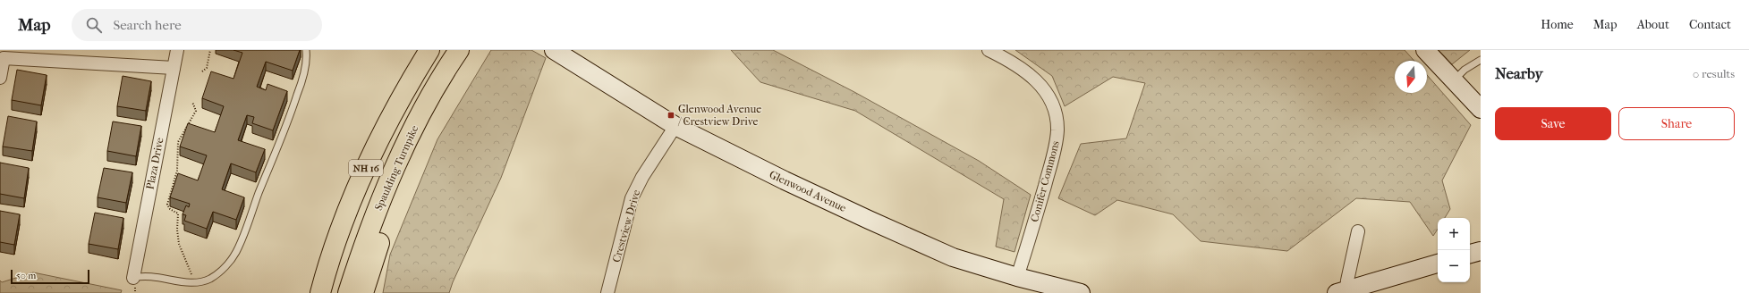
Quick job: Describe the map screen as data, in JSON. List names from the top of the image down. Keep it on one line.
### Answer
{"streets":{"highway":["NH 16","Spaulding Turnpike"],"street":["Plaza Drive","Conifer Commons","Glenwood Avenue","Crestview Drive"]},"crossings":[["Conifer Commons","Glenwood Avenue"],["Glenwood Avenue","Crestview Drive"]],"places":{"transit":["Glenwood Avenue / Crestview Drive"]},"scale_bar":"50 m","north":"bottom","page":{"header":"Map","search":"Search here","nav":["Home","Map","About","Contact"],"heading":["Nearby","0 results"],"buttons":["Save","Share"],"map_buttons":["+","−"],"scale":"50 m"}}
